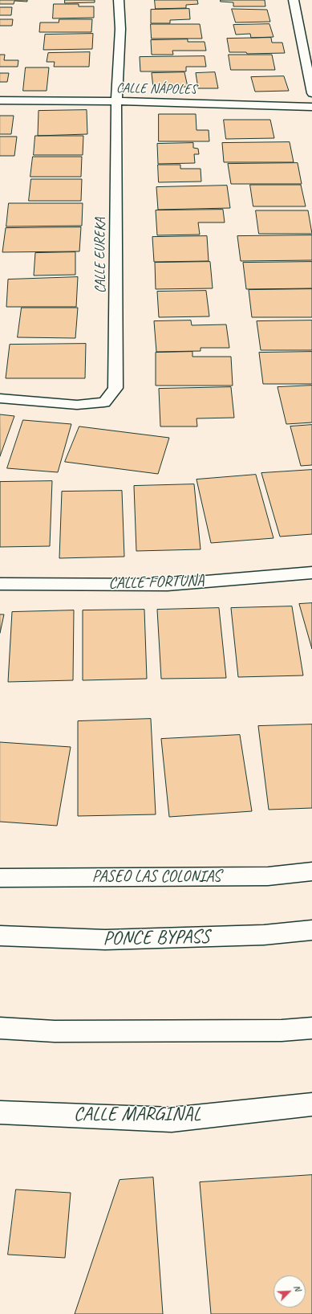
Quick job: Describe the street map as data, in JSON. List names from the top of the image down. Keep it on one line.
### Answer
{"streets":{"main road":["CALLE NÁPOLES","CALLE EUREKA","CALLE FORTUNA","PASEO LAS COLONIAS","PONCE BYPASS","CALLE MARGINAL"]},"crossings":[["CALLE NÁPOLES","CALLE EUREKA"]],"north":"top right"}
